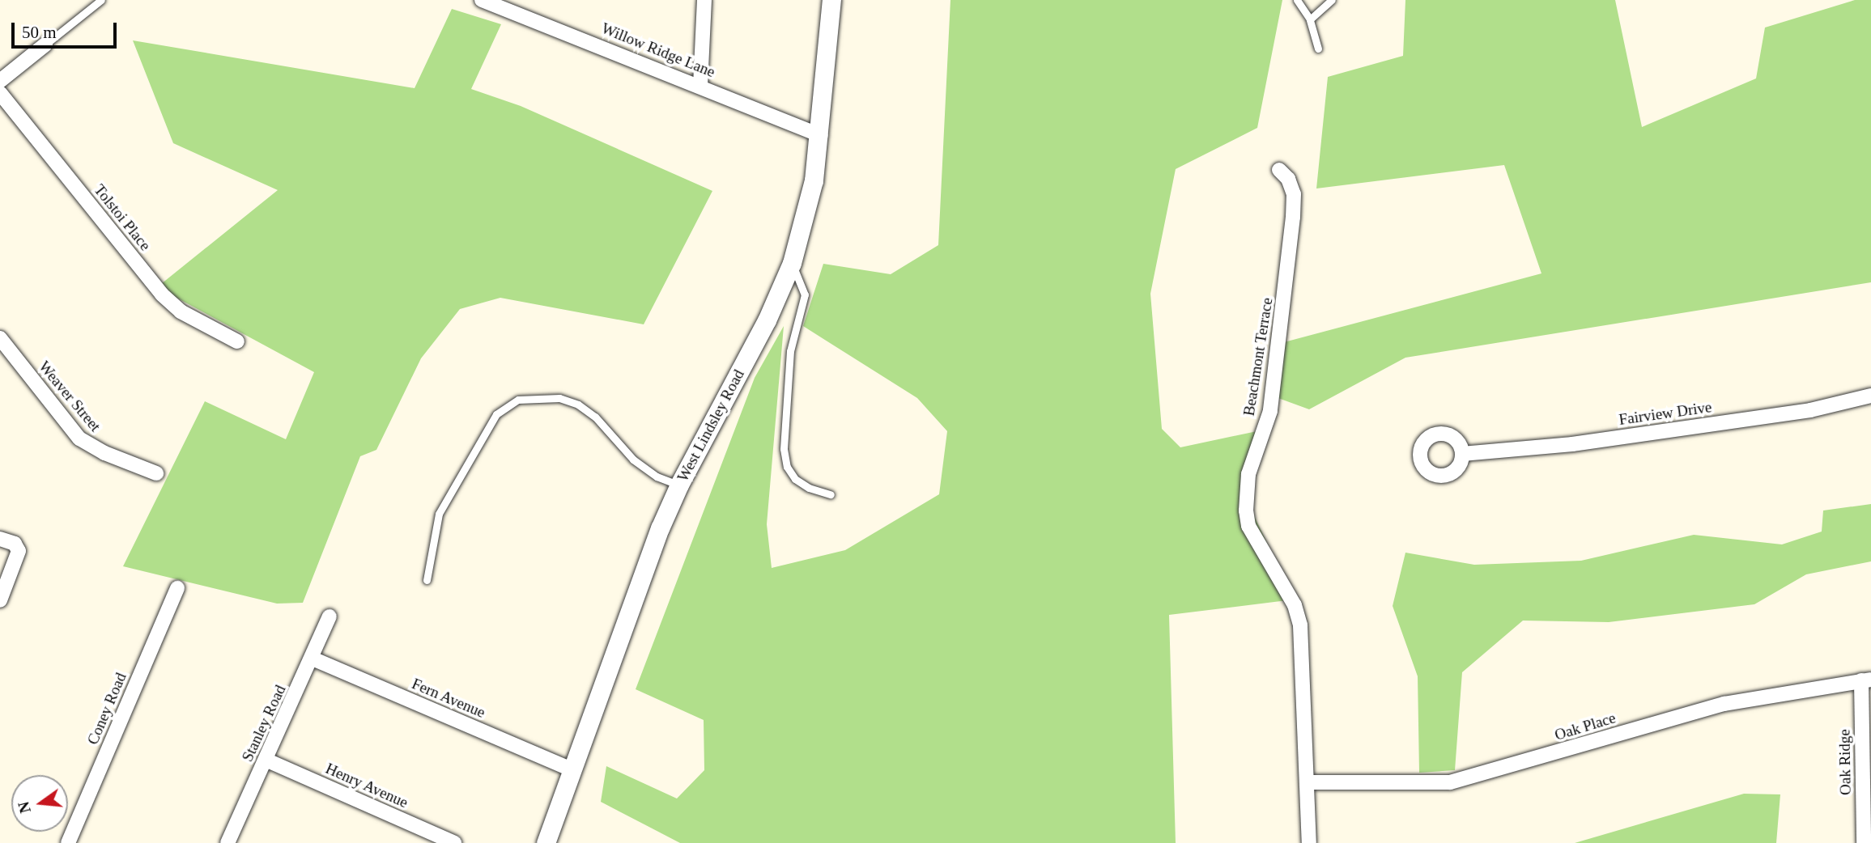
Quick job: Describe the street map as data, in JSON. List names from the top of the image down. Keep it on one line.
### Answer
{"streets":{"street":["Willow Ridge Lane","Tolstoi Place","Beachmont Terrace","Weaver Street","Fairview Drive","West Lindsley Road","Fern Avenue","Coney Road","Stanley Road","Oak Place","Oak Ridge","Henry Avenue"]},"crossings":[["Willow Ridge Lane","West Lindsley Road"],["Beachmont Terrace","Oak Place"],["West Lindsley Road","Fern Avenue"],["Fern Avenue","Stanley Road"],["Stanley Road","Henry Avenue"],["Oak Place","Oak Ridge"]],"scale_bar":"50 m","north":"left"}
